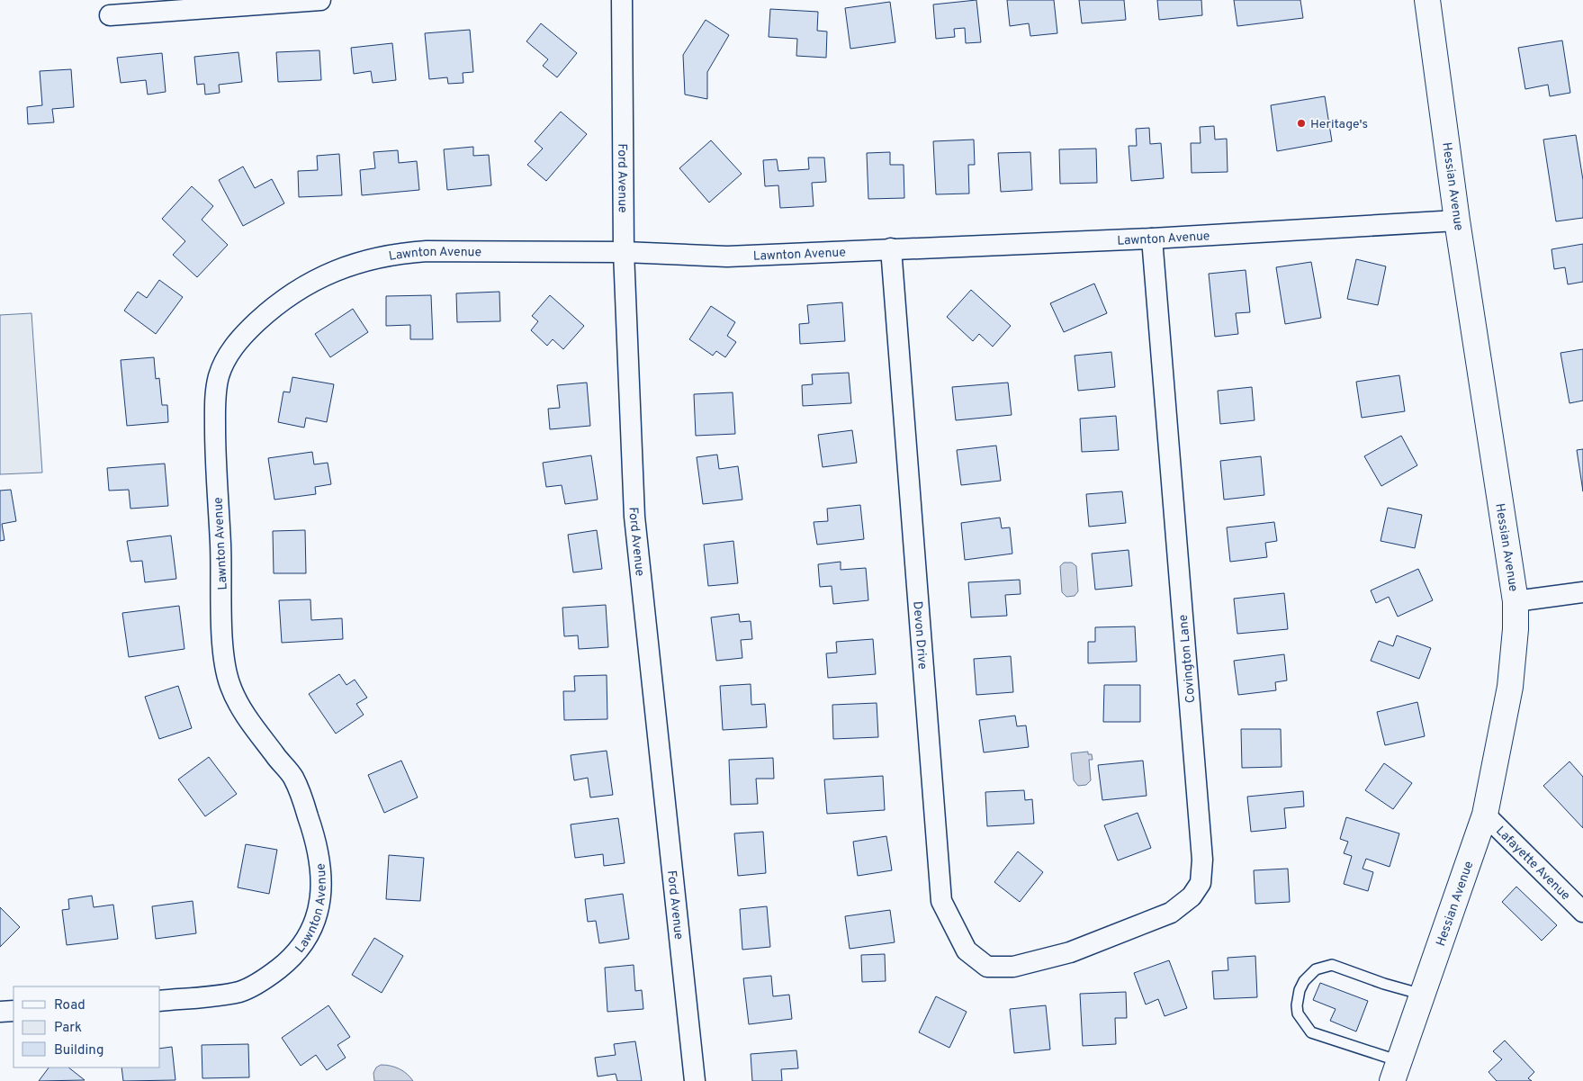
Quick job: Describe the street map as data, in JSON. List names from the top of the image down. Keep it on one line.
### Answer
{"streets":{"main road":["Hessian Avenue"],"street":["Ford Avenue","Lawnton Avenue","Devon Drive","Covington Lane","Lafayette Avenue"]},"crossings":[["Ford Avenue","Lawnton Avenue"],["Hessian Avenue","Lawnton Avenue"],["Hessian Avenue","Lafayette Avenue"],["Lawnton Avenue","Devon Drive"],["Lawnton Avenue","Covington Lane"],["Devon Drive","Covington Lane"]],"places":["Heritage's"],"legend":["Road","Park","Building"]}
